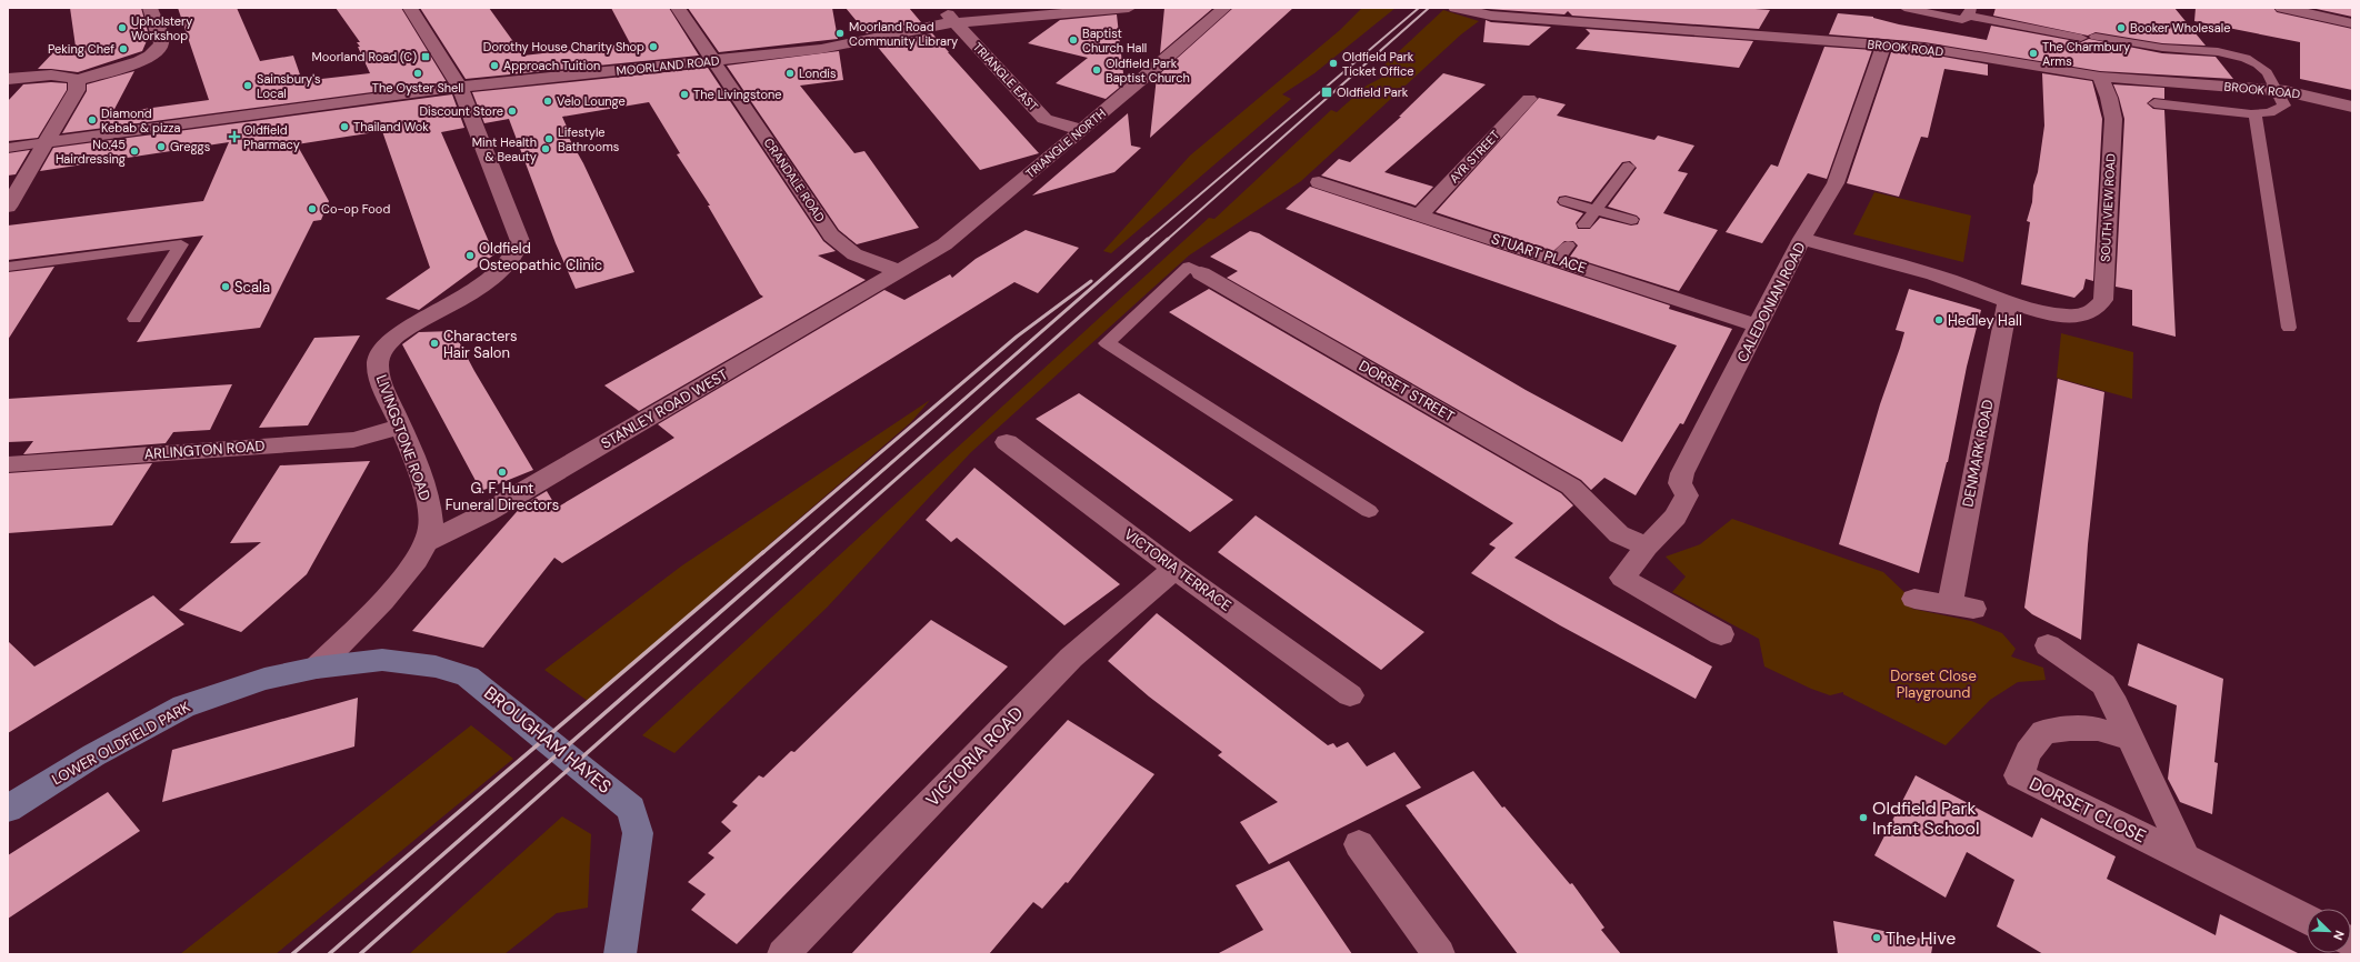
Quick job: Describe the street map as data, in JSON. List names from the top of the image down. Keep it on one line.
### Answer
{"streets":{"main road":["BROUGHAM HAYES","LOWER OLDFIELD PARK"],"street":["BROOK ROAD","MOORLAND ROAD","TRIANGLE EAST","TRIANGLE NORTH","AYR STREET","CRANDALE ROAD","SOUTH VIEW ROAD","STUART PLACE","CALEDONIAN ROAD","DORSET STREET","STANLEY ROAD WEST","LIVINGSTONE ROAD","ARLINGTON ROAD","DENMARK ROAD","VICTORIA TERRACE","VICTORIA ROAD","DORSET CLOSE"]},"crossings":[["BROOK ROAD","SOUTH VIEW ROAD"],["BROOK ROAD","CALEDONIAN ROAD"],["MOORLAND ROAD","TRIANGLE EAST"],["MOORLAND ROAD","CRANDALE ROAD"],["MOORLAND ROAD","LIVINGSTONE ROAD"],["TRIANGLE EAST","TRIANGLE NORTH"],["TRIANGLE NORTH","CRANDALE ROAD"],["TRIANGLE NORTH","STANLEY ROAD WEST"],["AYR STREET","STUART PLACE"],["CRANDALE ROAD","STANLEY ROAD WEST"],["SOUTH VIEW ROAD","CALEDONIAN ROAD"],["SOUTH VIEW ROAD","DENMARK ROAD"],["STUART PLACE","CALEDONIAN ROAD"],["CALEDONIAN ROAD","DORSET STREET"],["STANLEY ROAD WEST","LIVINGSTONE ROAD"],["LIVINGSTONE ROAD","ARLINGTON ROAD"],["LIVINGSTONE ROAD","BROUGHAM HAYES"],["LIVINGSTONE ROAD","LOWER OLDFIELD PARK"],["VICTORIA TERRACE","VICTORIA ROAD"],["BROUGHAM HAYES","LOWER OLDFIELD PARK"]],"parks":["Dorset Close Playground"],"places":{"other":["Upholstery Workshop","Booker Wholesale","Moorland Road Community Library","Baptist Church Hall","Dorothy House Charity Shop","Peking Chef","The Charmbury Arms","Oldfield Park Ticket Office","Approach Tuition","Oldfield Park Baptist Church","The Oyster Shell","Londis","Sainsbury's Local","The Livingstone","Velo Lounge","Discount Store","Diamond Kebab & pizza","Thailand Wok","Lifestyle Bathrooms","Greggs","Mint Health & Beauty","No.45 Hairdressing","Co-op Food","Oldfield Osteopathic Clinic","Scala","Hedley Hall","Characters Hair Salon","G. F. Hunt Funeral Directors","Oldfield Park Infant School","The Hive"],"transit":["Moorland Road (C)","Oldfield Park"],"health":["Oldfield Pharmacy"]},"north":"bottom right"}
